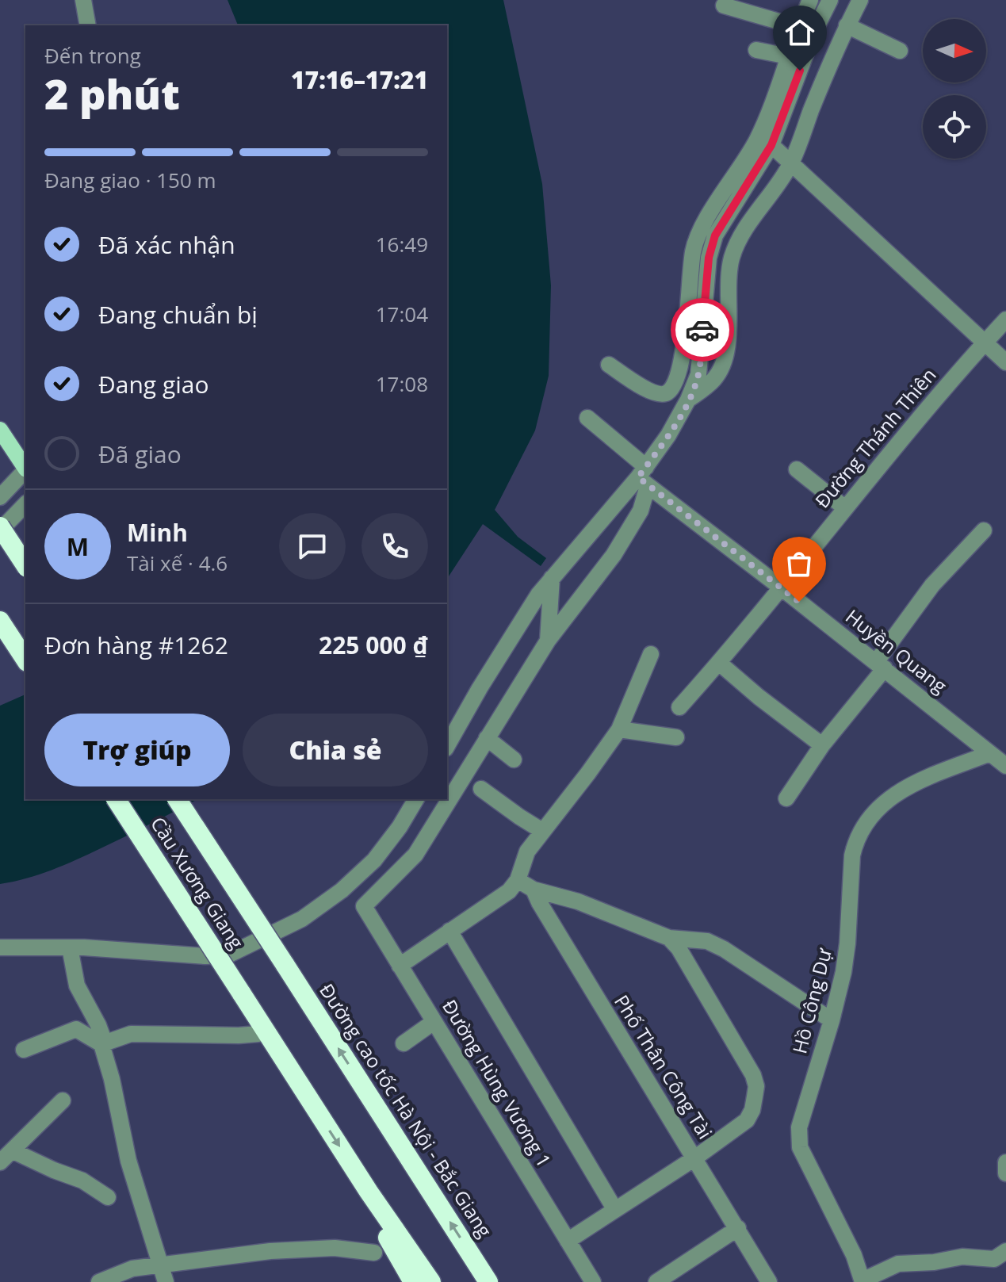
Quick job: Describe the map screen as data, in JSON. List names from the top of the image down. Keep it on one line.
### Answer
{"streets":{"highway":["Cầu Xương Giang","Đường cao tốc Hà Nội - Bắc Giang"],"street":["Đường Thánh Thiên","Huyền Quang","Hồ Công Dự","Phố Thân Công Tài","Đường Hùng Vương 1"]},"crossings":[["Đường Thánh Thiên","Huyền Quang"],["Huyền Quang","Hồ Công Dự"],["Cầu Xương Giang","Đường cao tốc Hà Nội - Bắc Giang"]],"north":"right","page":{"heading":["2 phút","Đến trong","17:16–17:21"],"panel":["Minh","Tài xế · 4.6","Đơn hàng #1262","225 000 ₫"],"bar":"Đang giao · 150 m","list":[["Đã xác nhận","16:49"],["Đang chuẩn bị","17:04"],["Đang giao","17:08"],"Đã giao"],"round":"M","buttons":["Trợ giúp","Chia sẻ"]}}
